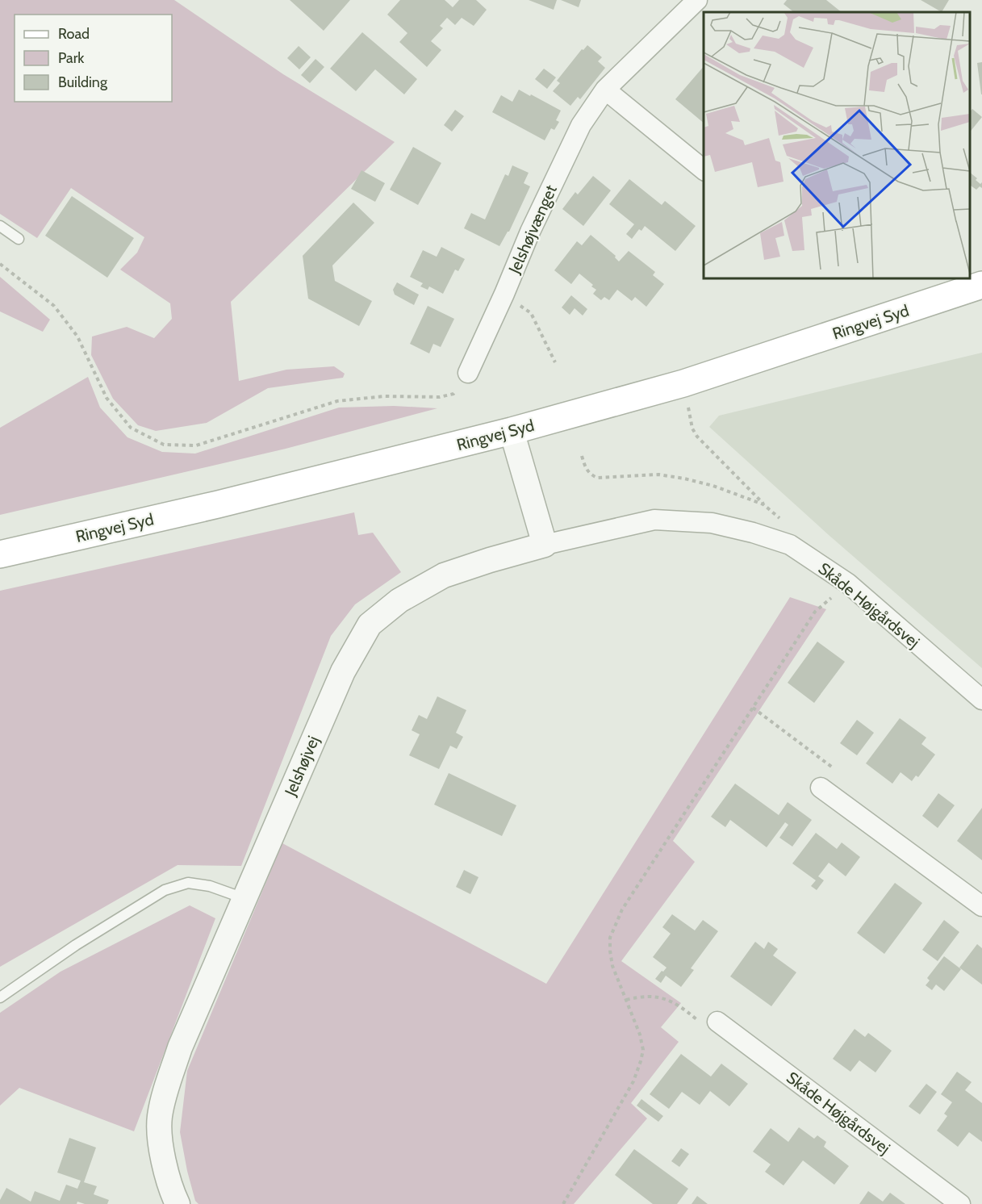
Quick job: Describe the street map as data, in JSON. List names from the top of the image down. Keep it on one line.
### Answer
{"streets":{"main road":["Ringvej Syd"],"street":["Jelshøjvænget","Skåde Højgårdsvej","Jelshøjvej"]},"crossings":[["Skåde Højgårdsvej","Jelshøjvej"]],"legend":["Road","Park","Building"]}
